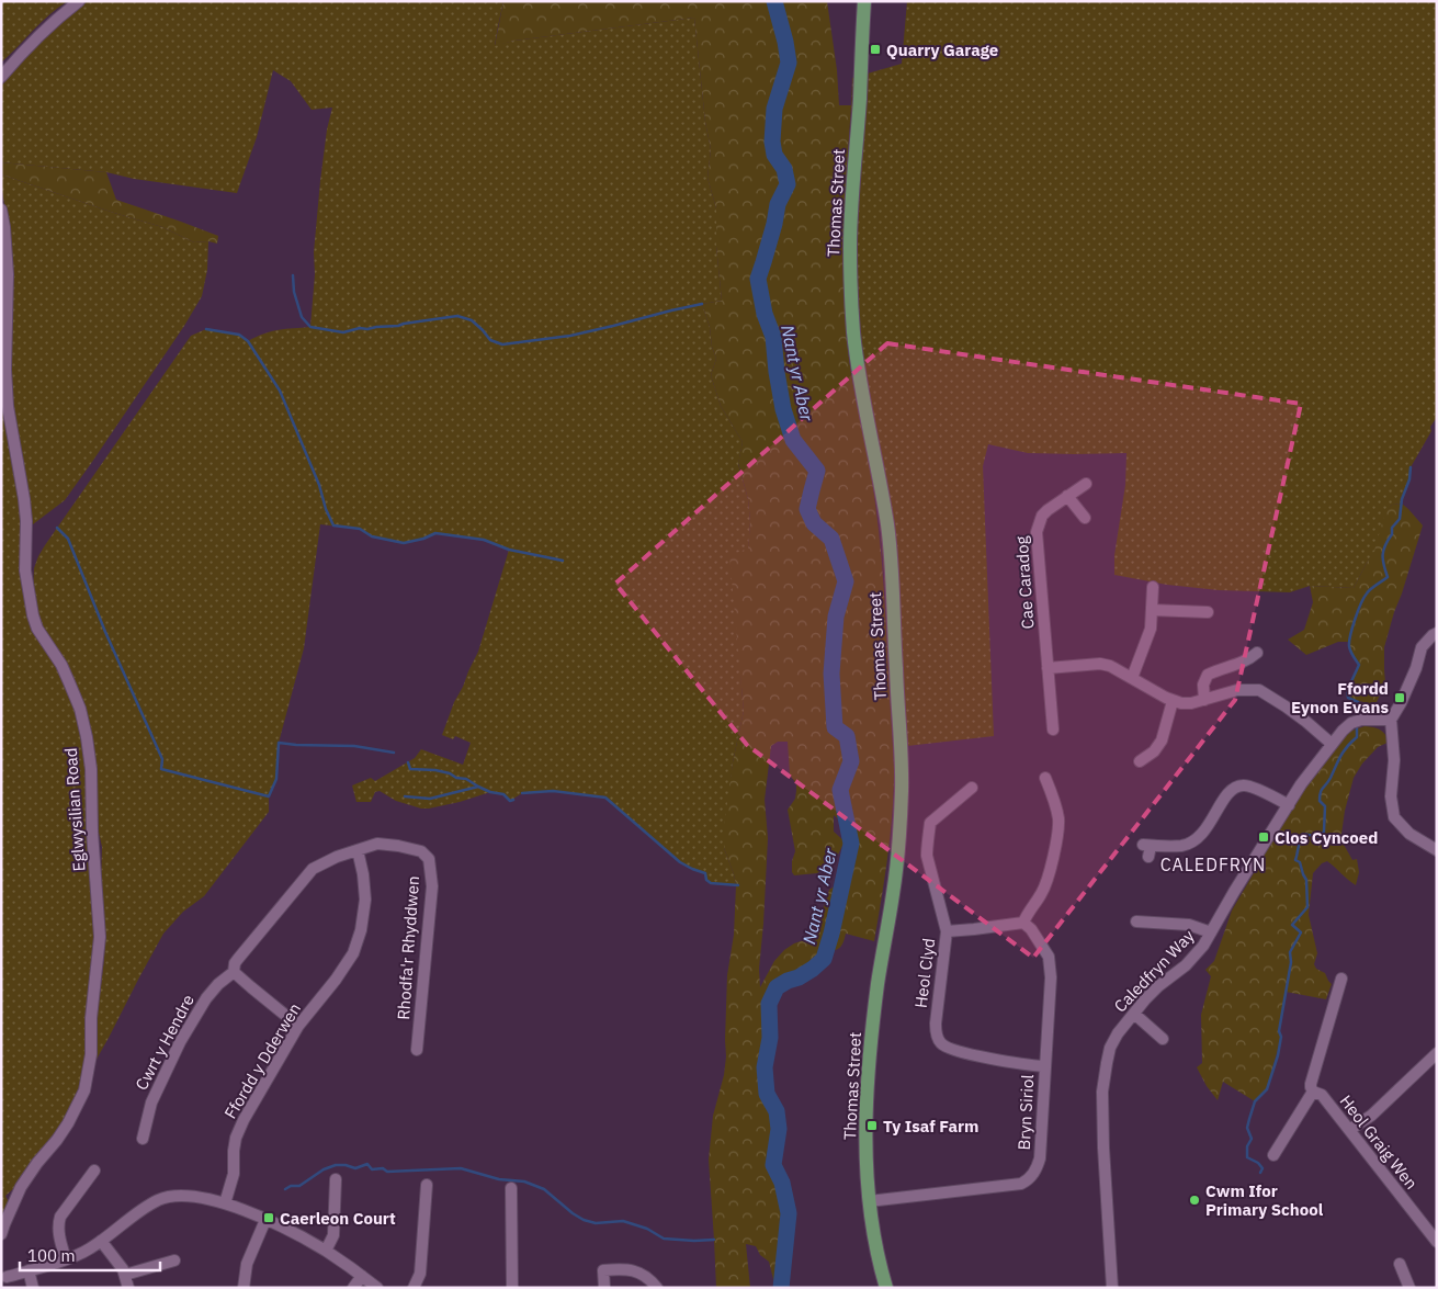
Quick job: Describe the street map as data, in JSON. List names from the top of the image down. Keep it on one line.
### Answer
{"streets":{"main road":["Thomas Street"],"street":["Cae Caradog","Eglwysilian Road","Rhodfa'r Rhyddwen","Caledfryn Way","Heol Clyd","Cwrt y Hendre","Ffordd y Dderwen","Bryn Siriol","Heol Graig Wen"]},"crossings":[["Thomas Street","Bryn Siriol"],["Rhodfa'r Rhyddwen","Cwrt y Hendre"],["Rhodfa'r Rhyddwen","Ffordd y Dderwen"],["Heol Clyd","Bryn Siriol"]],"districts":["CALEDFRYN"],"water":["Nant yr Aber"],"places":{"transit":["Quarry Garage","Ffordd Eynon Evans","Clos Cyncoed","Ty Isaf Farm","Caerleon Court"],"other":["Cwm Ifor Primary School"]},"scale_bar":"100 m"}
